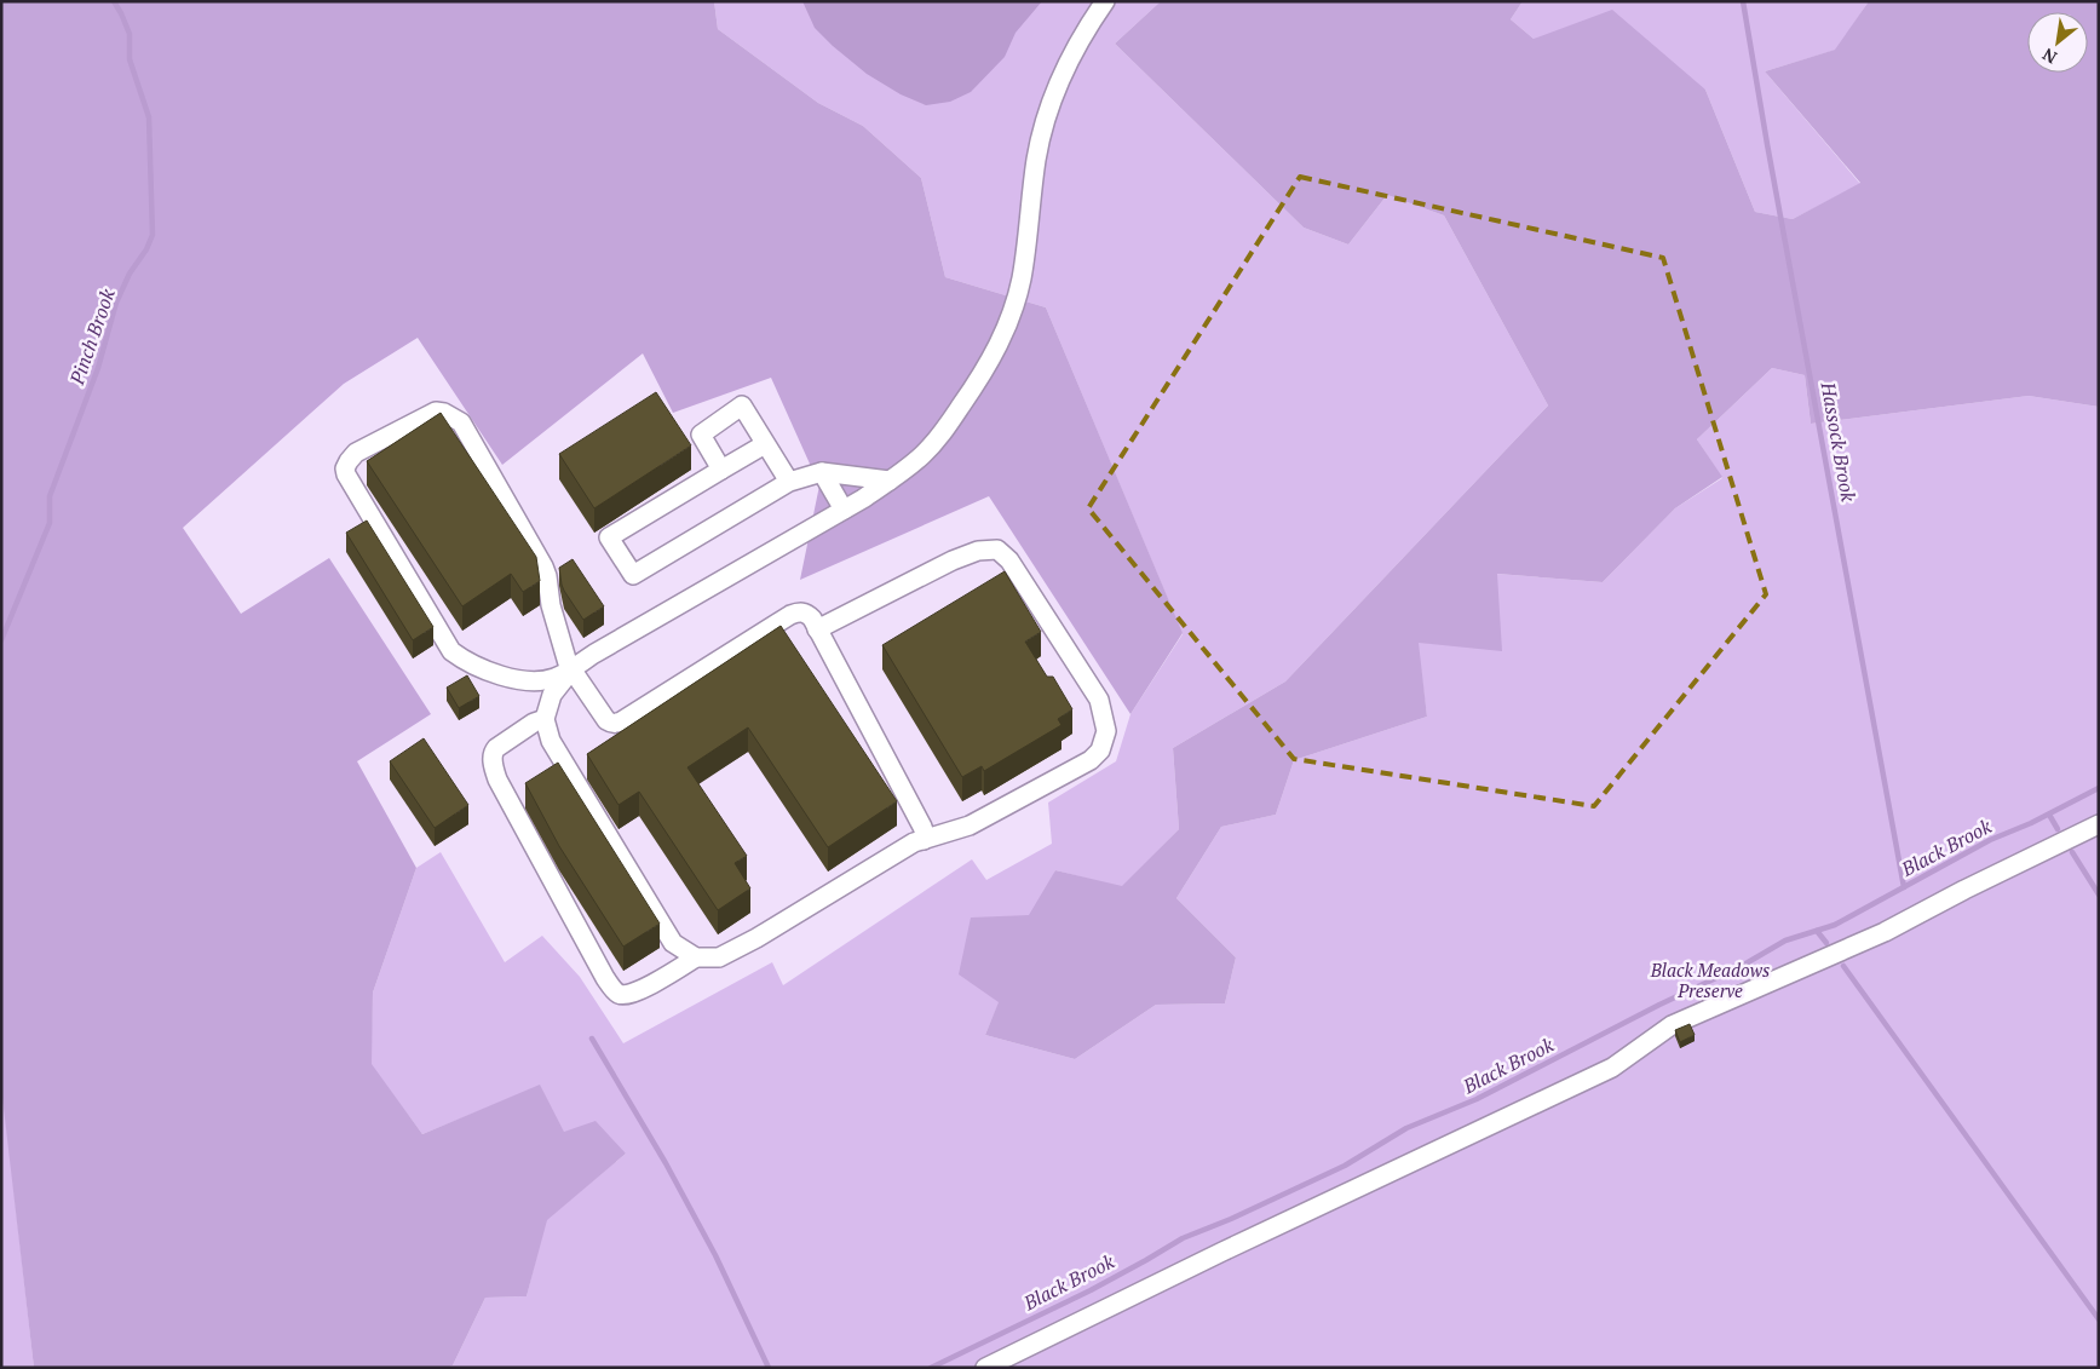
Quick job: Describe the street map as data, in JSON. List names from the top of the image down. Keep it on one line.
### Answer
{"water":["Pinch Brook","Hassock Brook","Black Brook"],"parks":["Black Meadows Preserve"],"north":"bottom left"}
